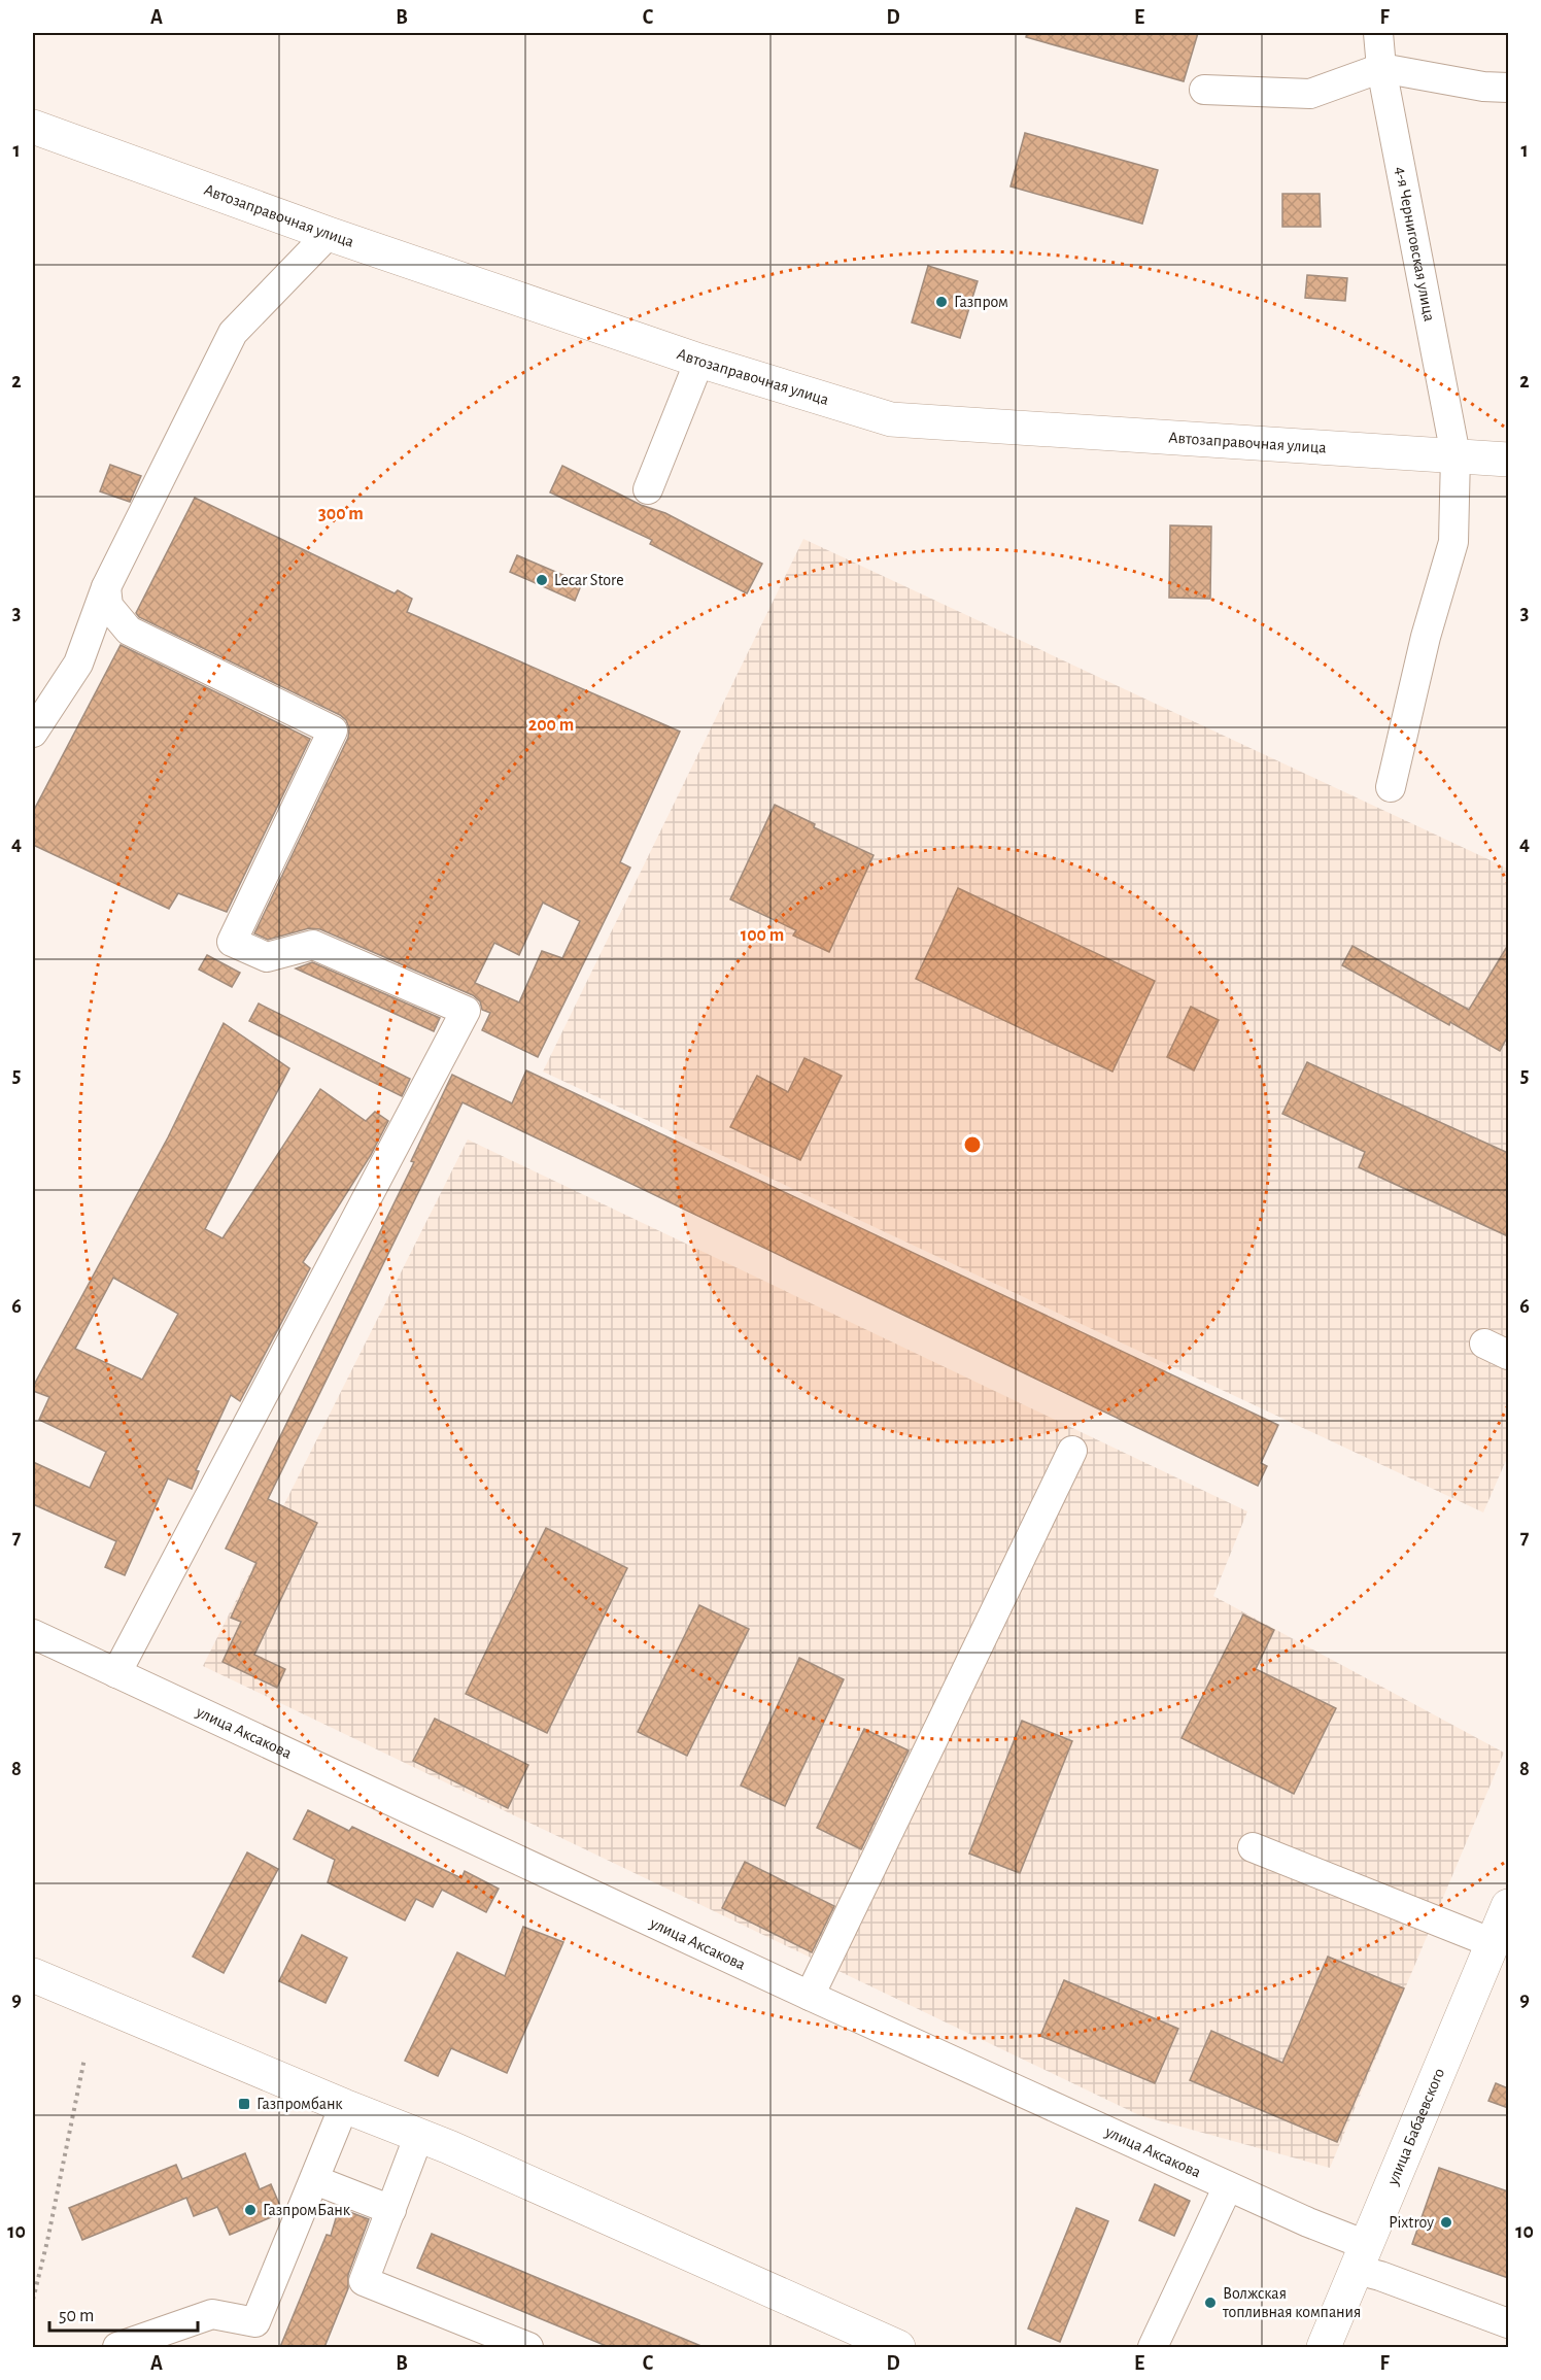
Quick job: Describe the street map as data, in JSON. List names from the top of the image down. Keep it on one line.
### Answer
{"streets":{"main road":["Автозаправочная улица","улица Бабаевского"],"street":["4-я Черниговская улица","улица Аксакова"]},"crossings":[["Автозаправочная улица","4-я Черниговская улица"],["улица Аксакова","улица Бабаевского"]],"places":{"other":["Газпром","Lecar Store","ГазпромБанк","Pixtroy","Волжская топливная компания"],"transit":["Газпромбанк"]},"scale_bar":"50 m","grid":{"columns":["A","B","C","D","E","F"],"rows":["1","2","3","4","5","6","7","8","9","10"]},"rings":["300 m","200 m","100 m"]}
